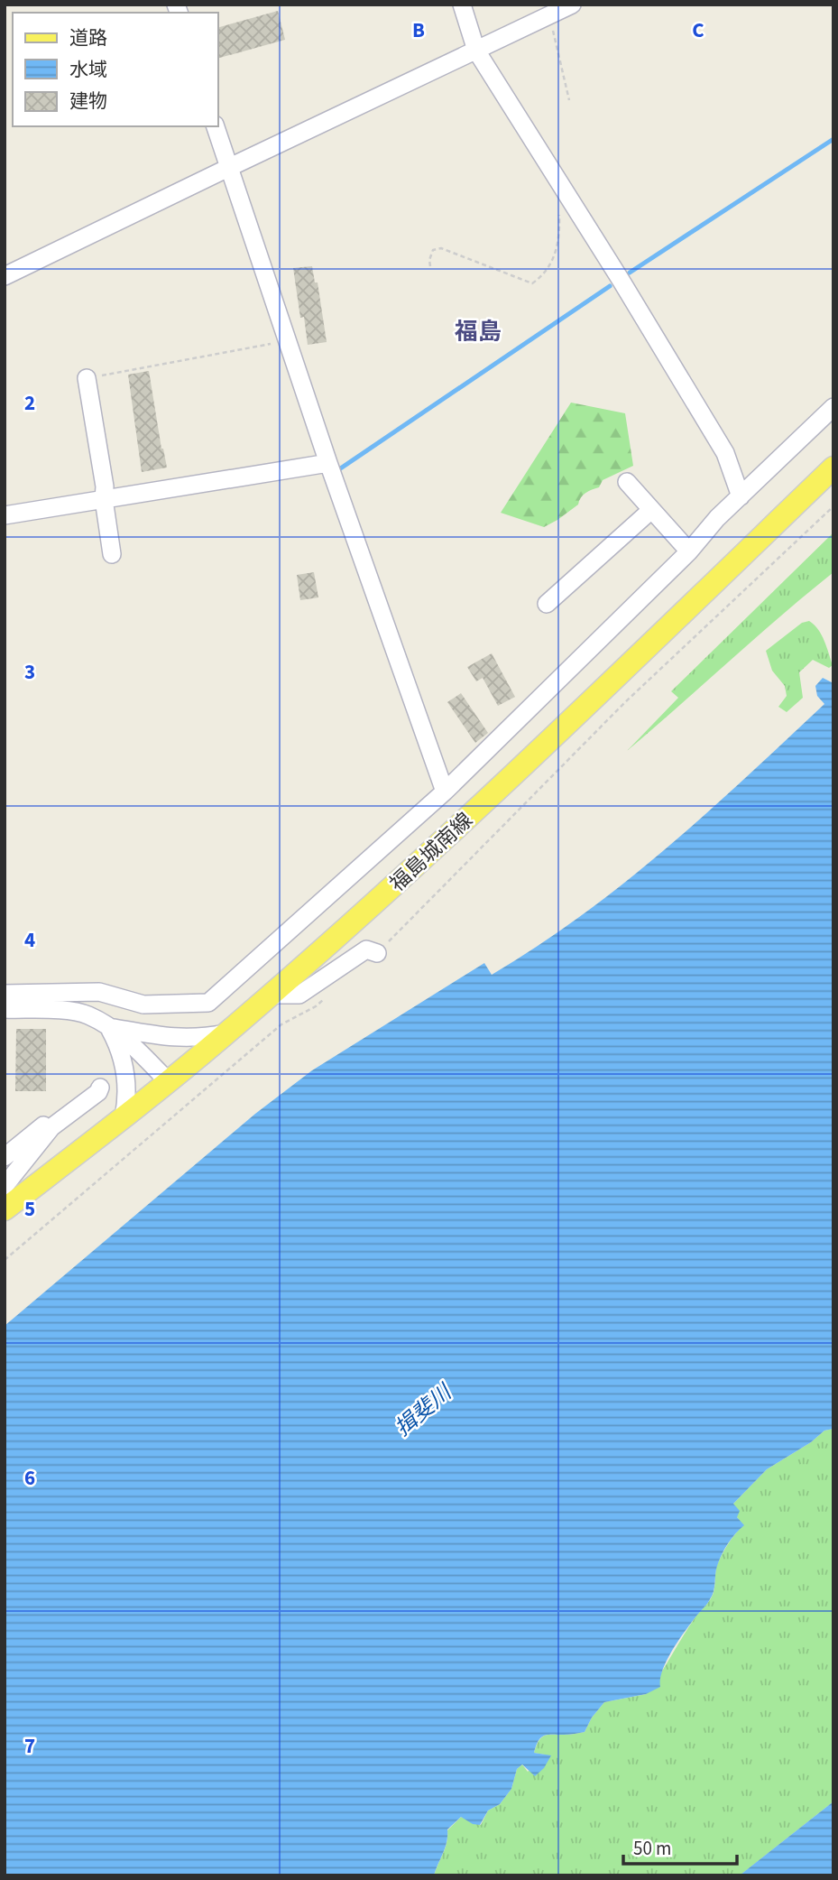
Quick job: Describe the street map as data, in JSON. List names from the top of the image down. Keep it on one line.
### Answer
{"streets":{"main road":["福島城南線"]},"districts":["福島"],"water":["揖斐川"],"legend":["道路","水域","建物"],"scale_bar":"50 m","grid":{"columns":["B","C"],"rows":["2","3","4","5","6","7"]}}
